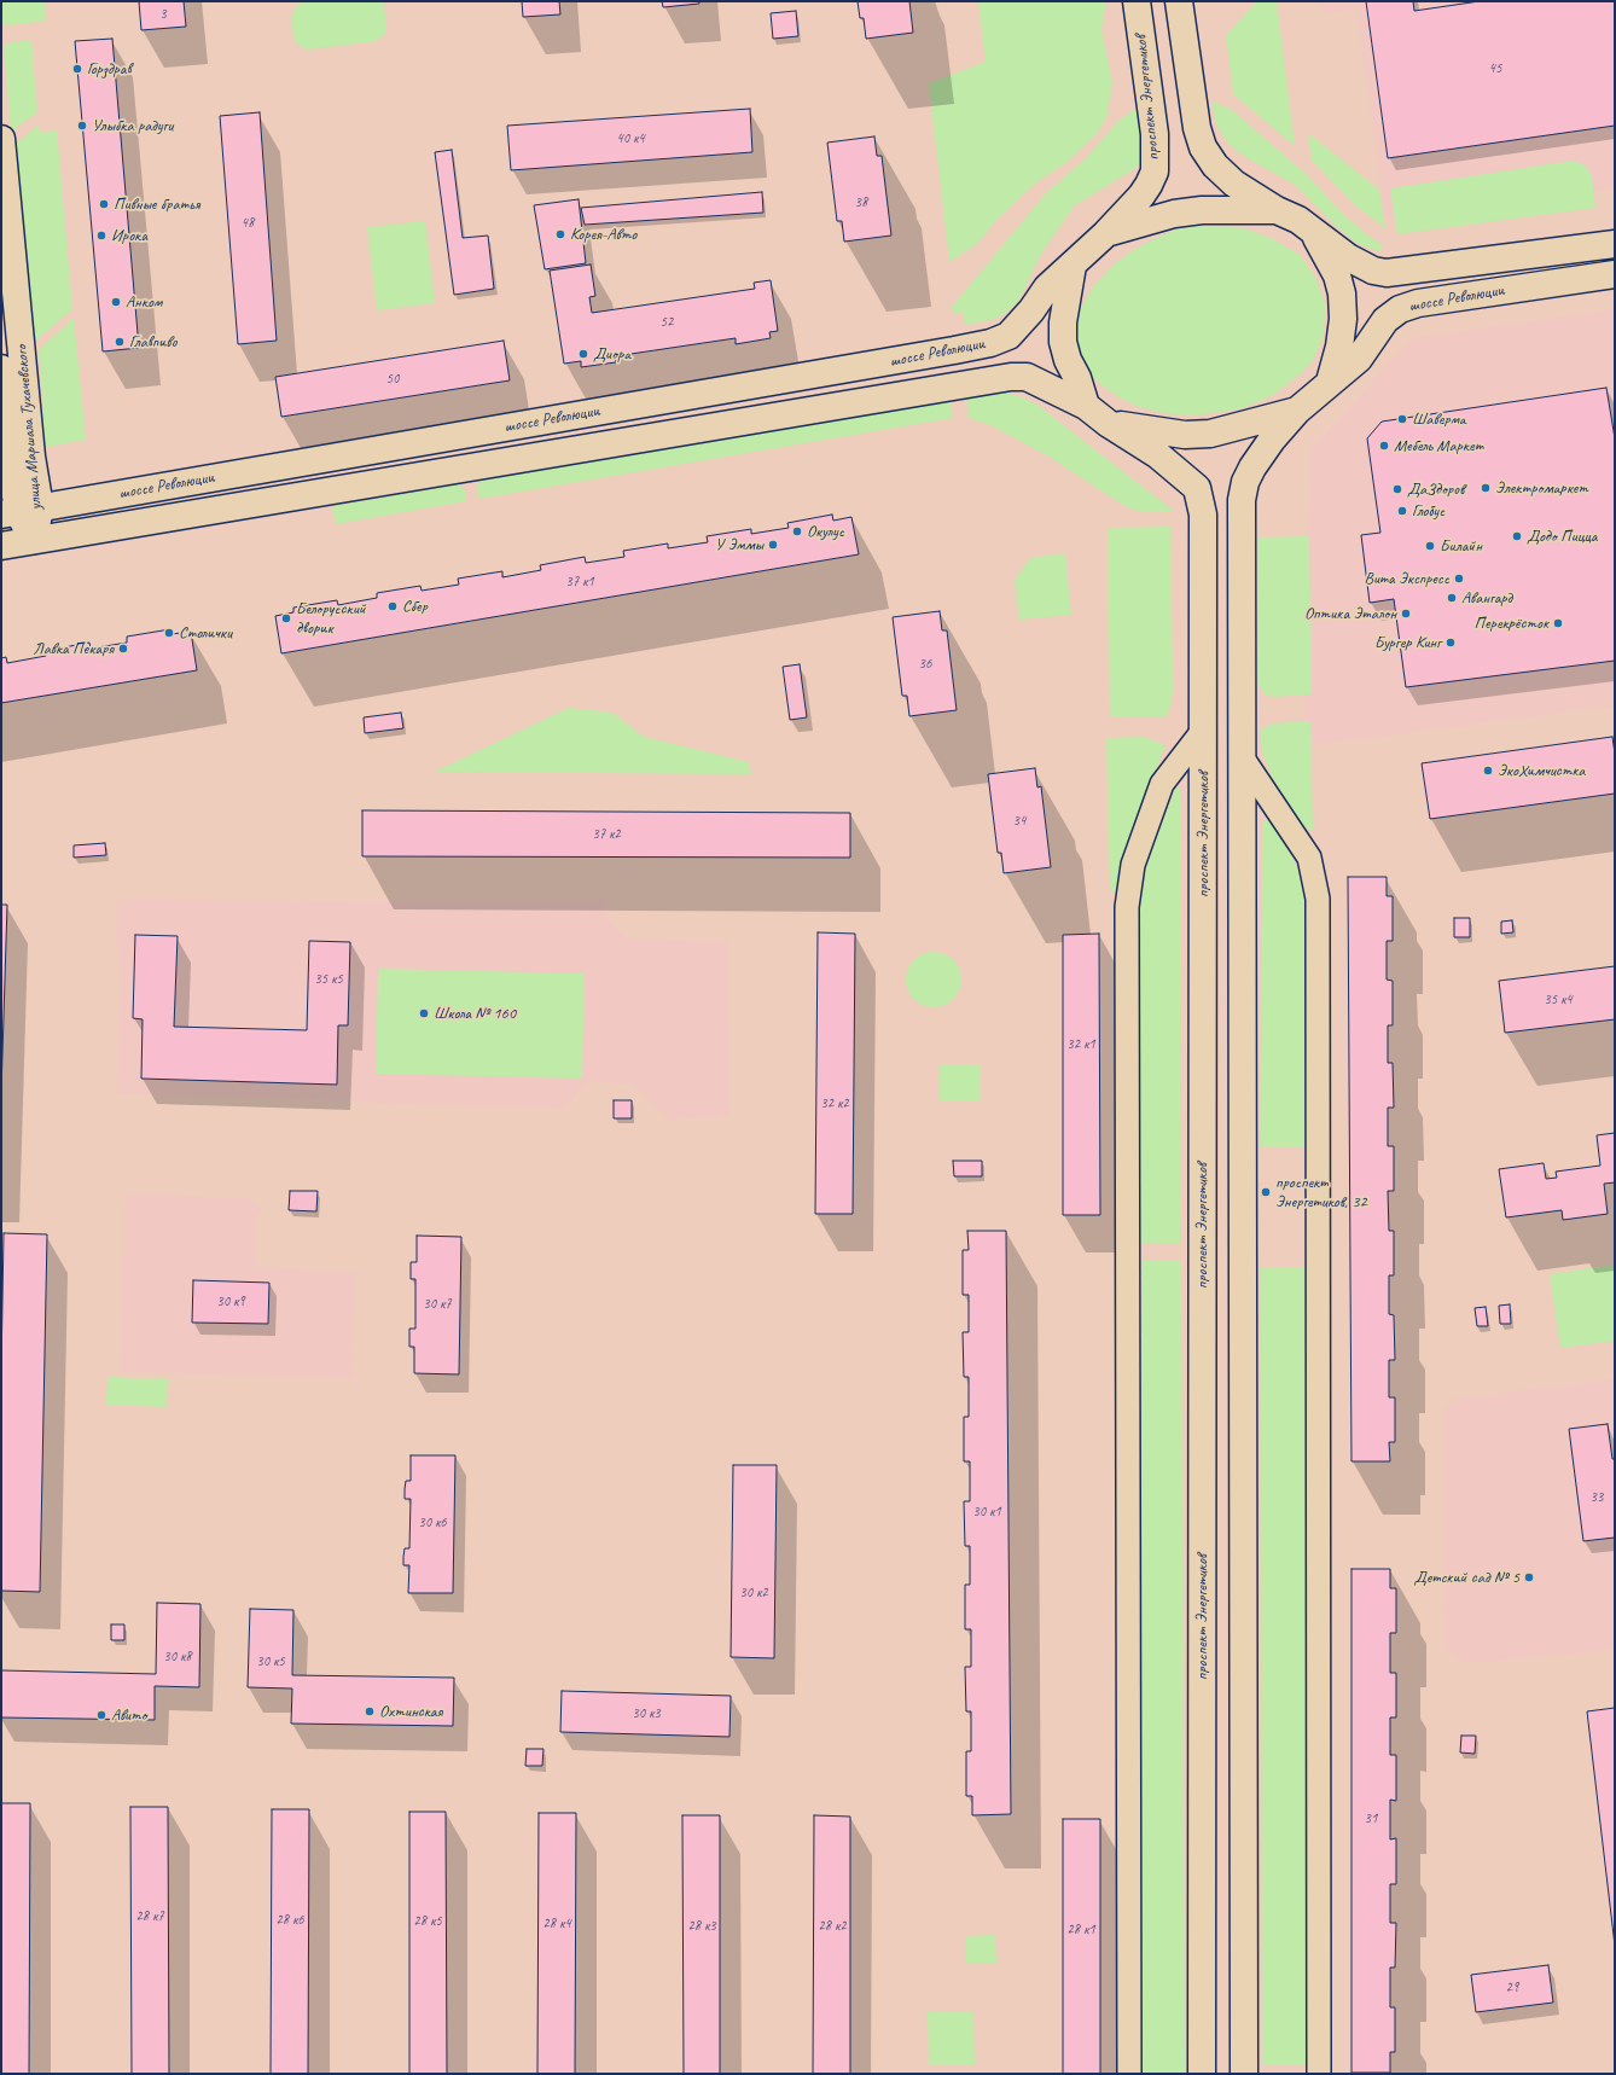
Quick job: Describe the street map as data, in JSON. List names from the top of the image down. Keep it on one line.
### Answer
{"streets":{"main road":["проспект Энергетиков","шоссе Революции","улица Маршала Тухачевского"]},"crossings":[["проспект Энергетиков","шоссе Революции"],["шоссе Революции","улица Маршала Тухачевского"]],"places":["Горздрав","Улыбка радуги","Пивные братья","Корея-Авто","Ирока","Анком","Главпиво","Диора","Шаверма","Мебель Маркет","Электромаркет","ДаЗдоров","Глобус","Окулус","Додо Пицца","У Эммы","Билайн","Вита Экспресс","Авангард","Сбер","Оптика Эталон","Белорусский дворик","Перекрёсток","Столички","Бургер Кинг","Лавка Пекаря","ЭкоХимчистка","Школа № 160","проспект Энергетиков, 32","Детский сад № 5","Охтинская","Авито"],"house_numbers":["3","45","40 к4","38","48","52","50","37 к1","36","34","37 к2","35 к5","35 к4","32 к1","32 к2","30 к9","30 к7","33","30 к1","30 к6","30 к2","30 к8","30 к5","30 к3","31","28 к7","28 к6","28 к5","28 к4","28 к3","28 к2","28 к1","29"]}
